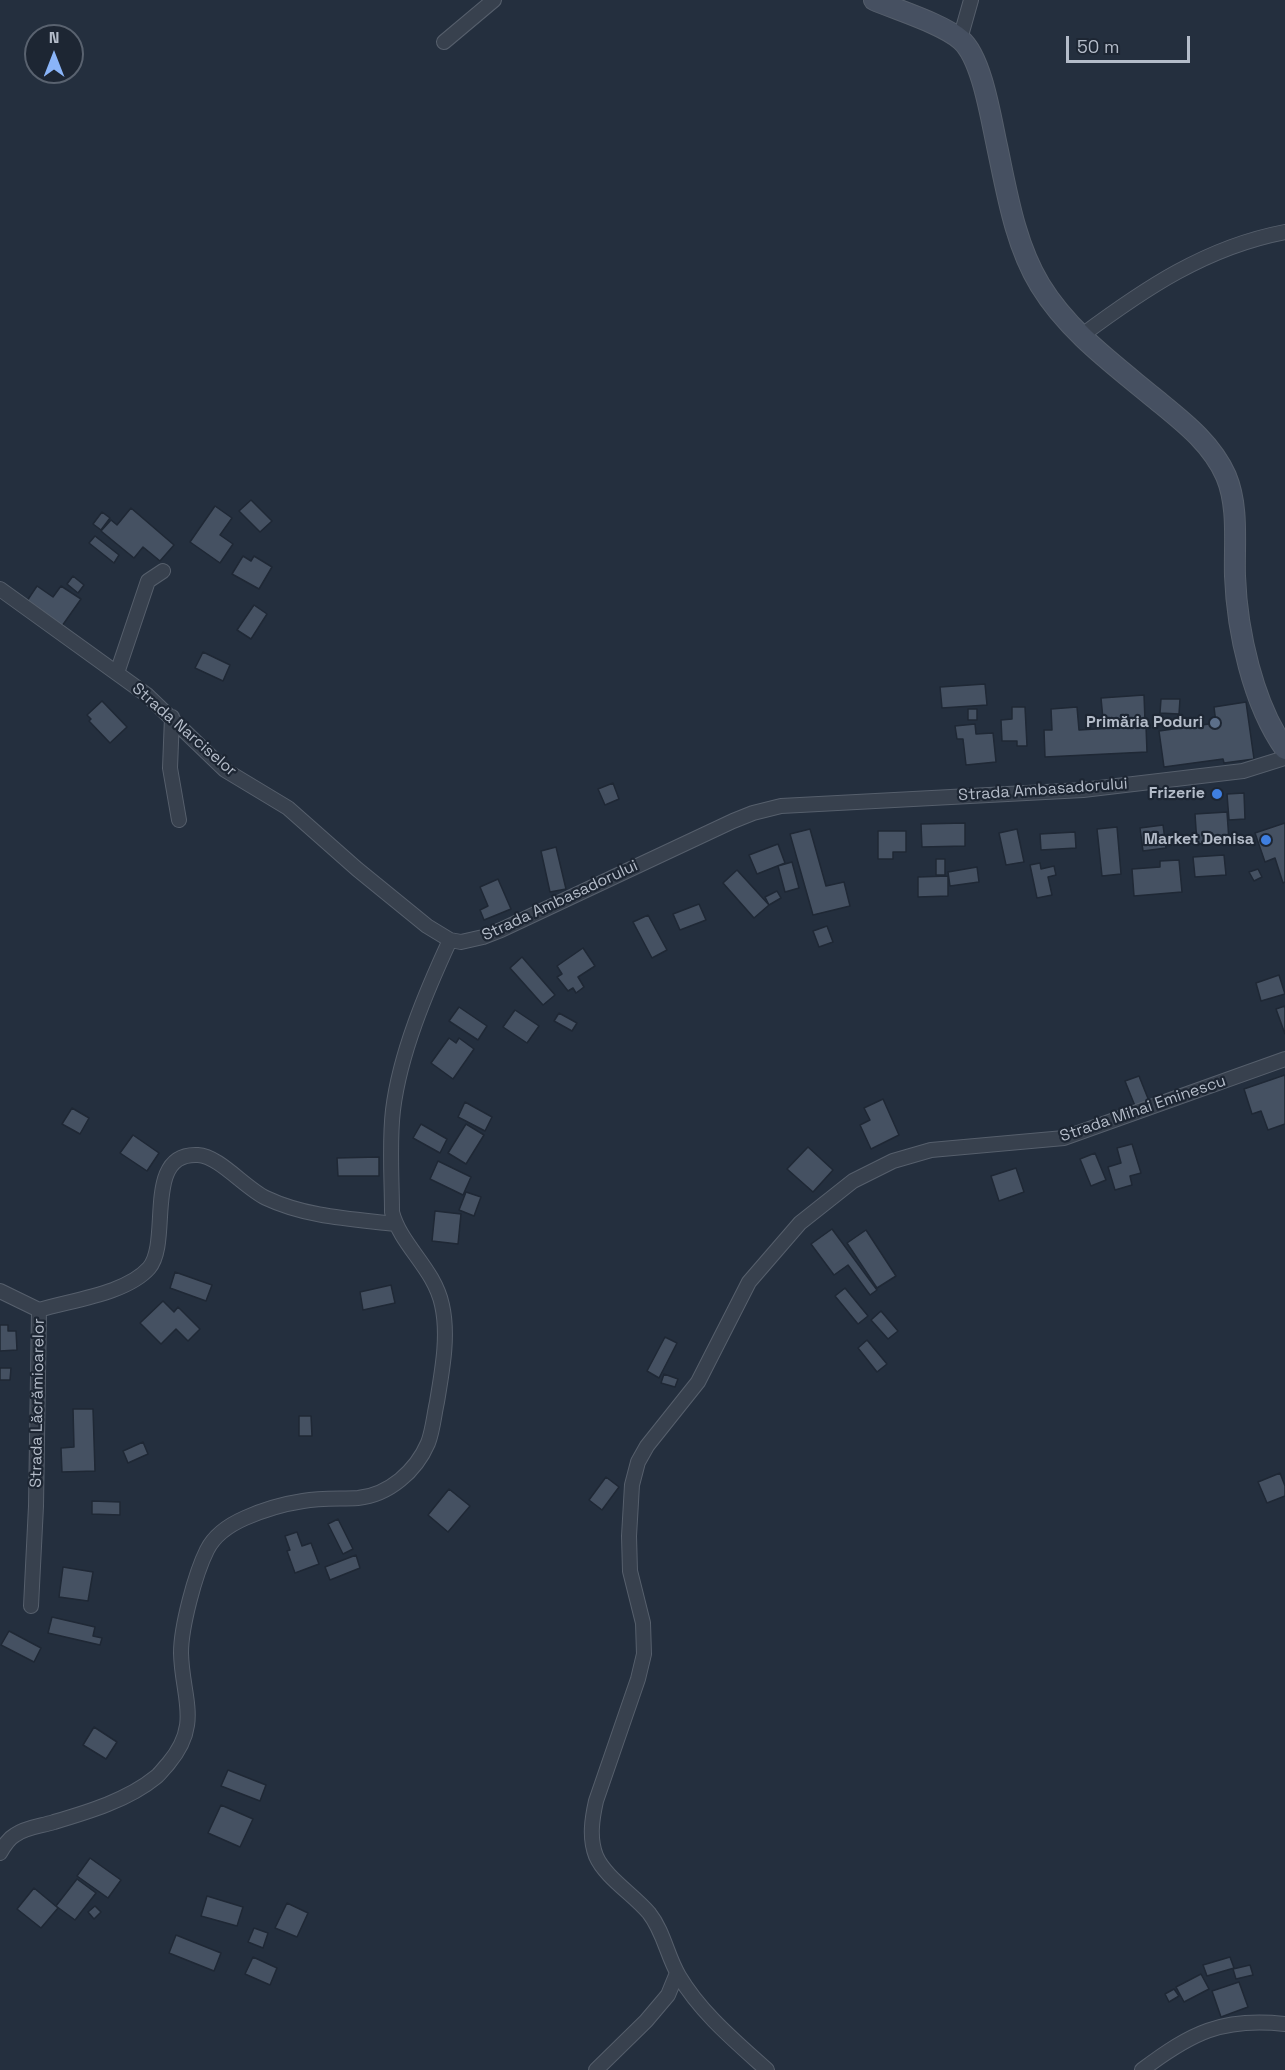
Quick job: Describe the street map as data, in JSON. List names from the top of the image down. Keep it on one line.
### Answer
{"streets":{"street":["Strada Narciselor","Strada Ambasadorului","Strada Mihai Eminescu","Strada Lăcrămioarelor"]},"crossings":[["Strada Narciselor","Strada Ambasadorului"]],"places":["Primăria Poduri","Frizerie","Market Denisa"],"scale_bar":"50 m","north":"top"}
